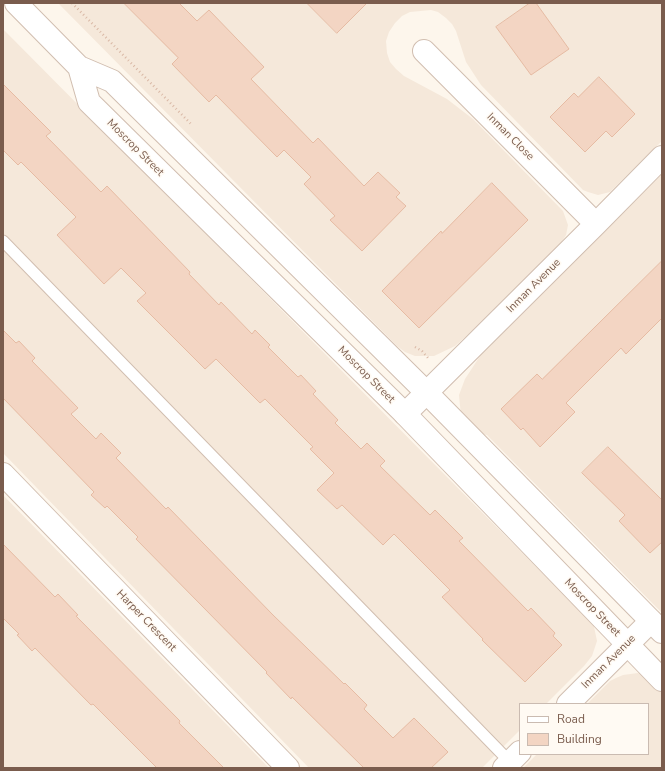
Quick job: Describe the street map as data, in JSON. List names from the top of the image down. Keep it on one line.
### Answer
{"streets":{"street":["Inman Close","Moscrop Street","Inman Avenue","Harper Crescent"]},"crossings":[["Inman Close","Inman Avenue"],["Moscrop Street","Inman Avenue"]],"legend":["Road","Building"]}
